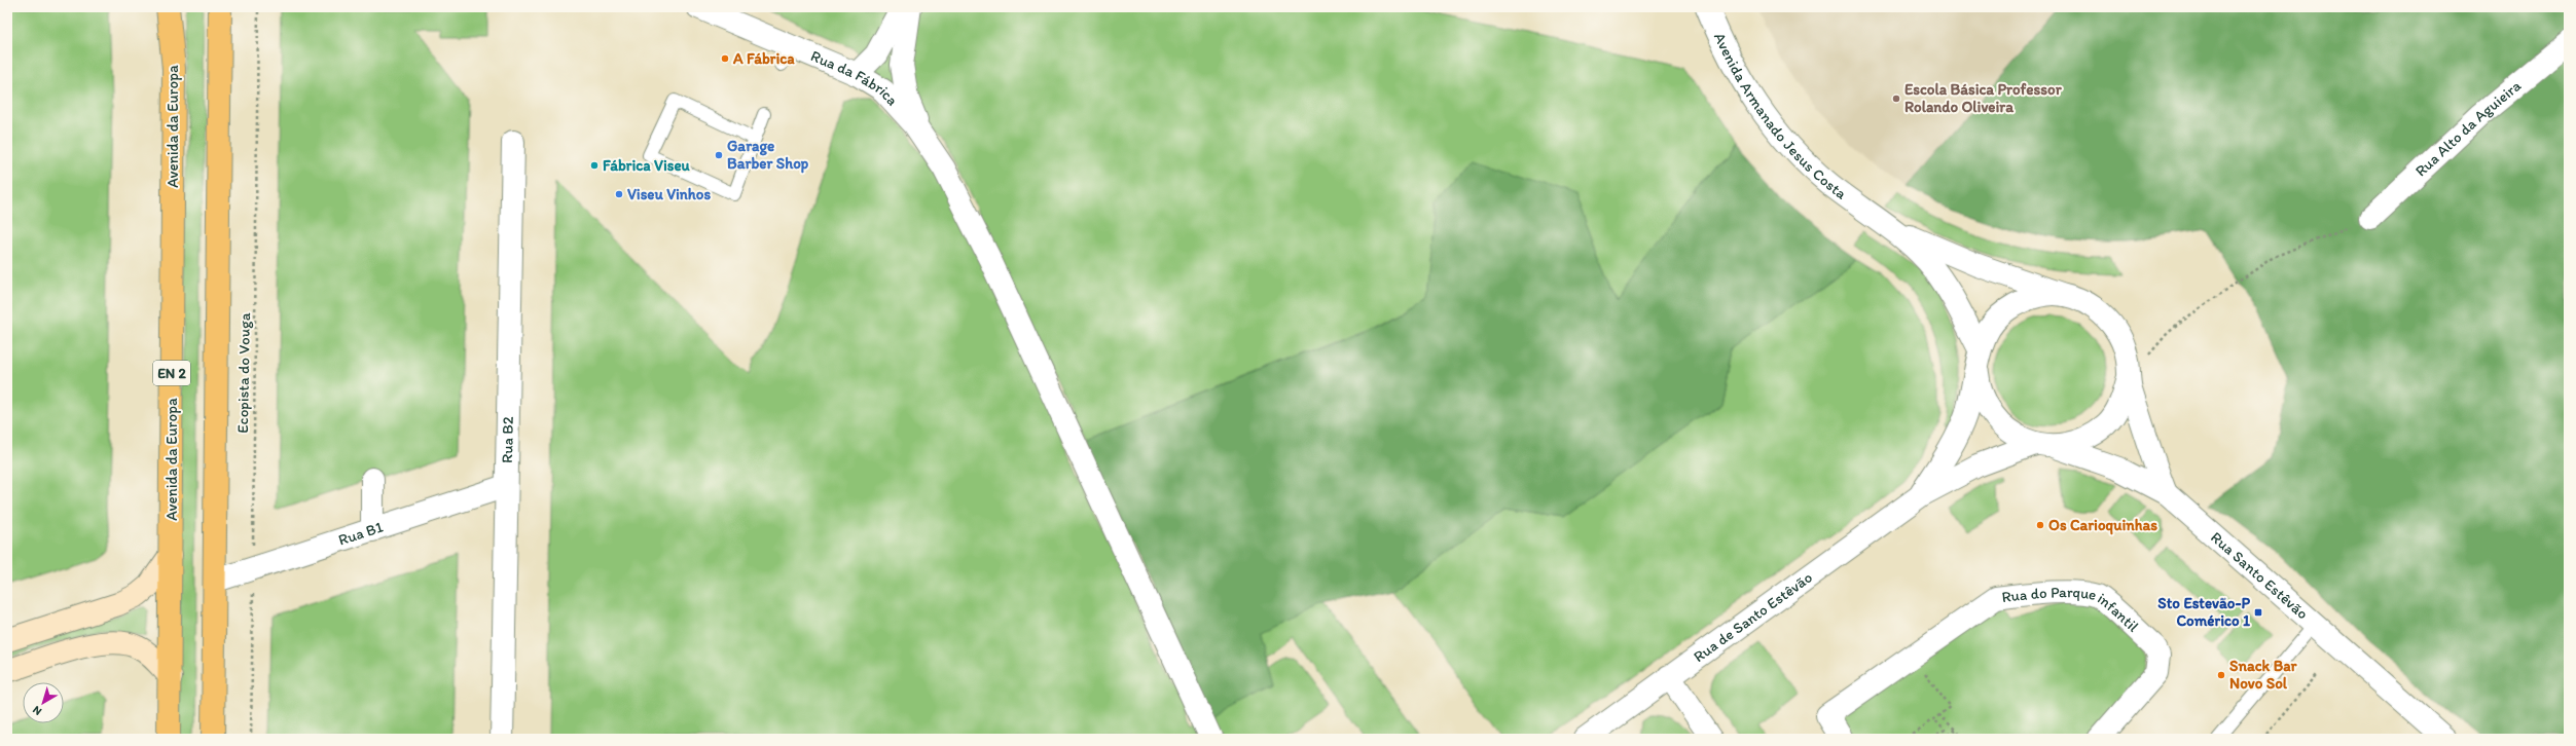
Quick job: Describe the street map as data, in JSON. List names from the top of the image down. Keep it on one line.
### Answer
{"streets":{"main road":["Avenida da Europa","EN 2"],"street":["Rua da Fábrica","Avenida Armanado Jesus Costa","Rua Alto da Aguieira","Rua B2","Rua B1","Rua Santo Estêvão","Rua de Santo Estêvão","Rua do Parque infantil"],"path":["Ecopista do Vouga"]},"crossings":[["Avenida Armanado Jesus Costa","Rua Santo Estêvão"],["Ecopista do Vouga","Rua B1"],["Rua B2","Rua B1"]],"places":{"other":["A Fábrica","Escola Básica Professor Rolando Oliveira","Garage Barber Shop","Fábrica Viseu","Viseu Vinhos","Os Carioquinhas","Snack Bar Novo Sol"],"transit":["Sto Estevão-P Comérico 1"]},"north":"bottom left"}
